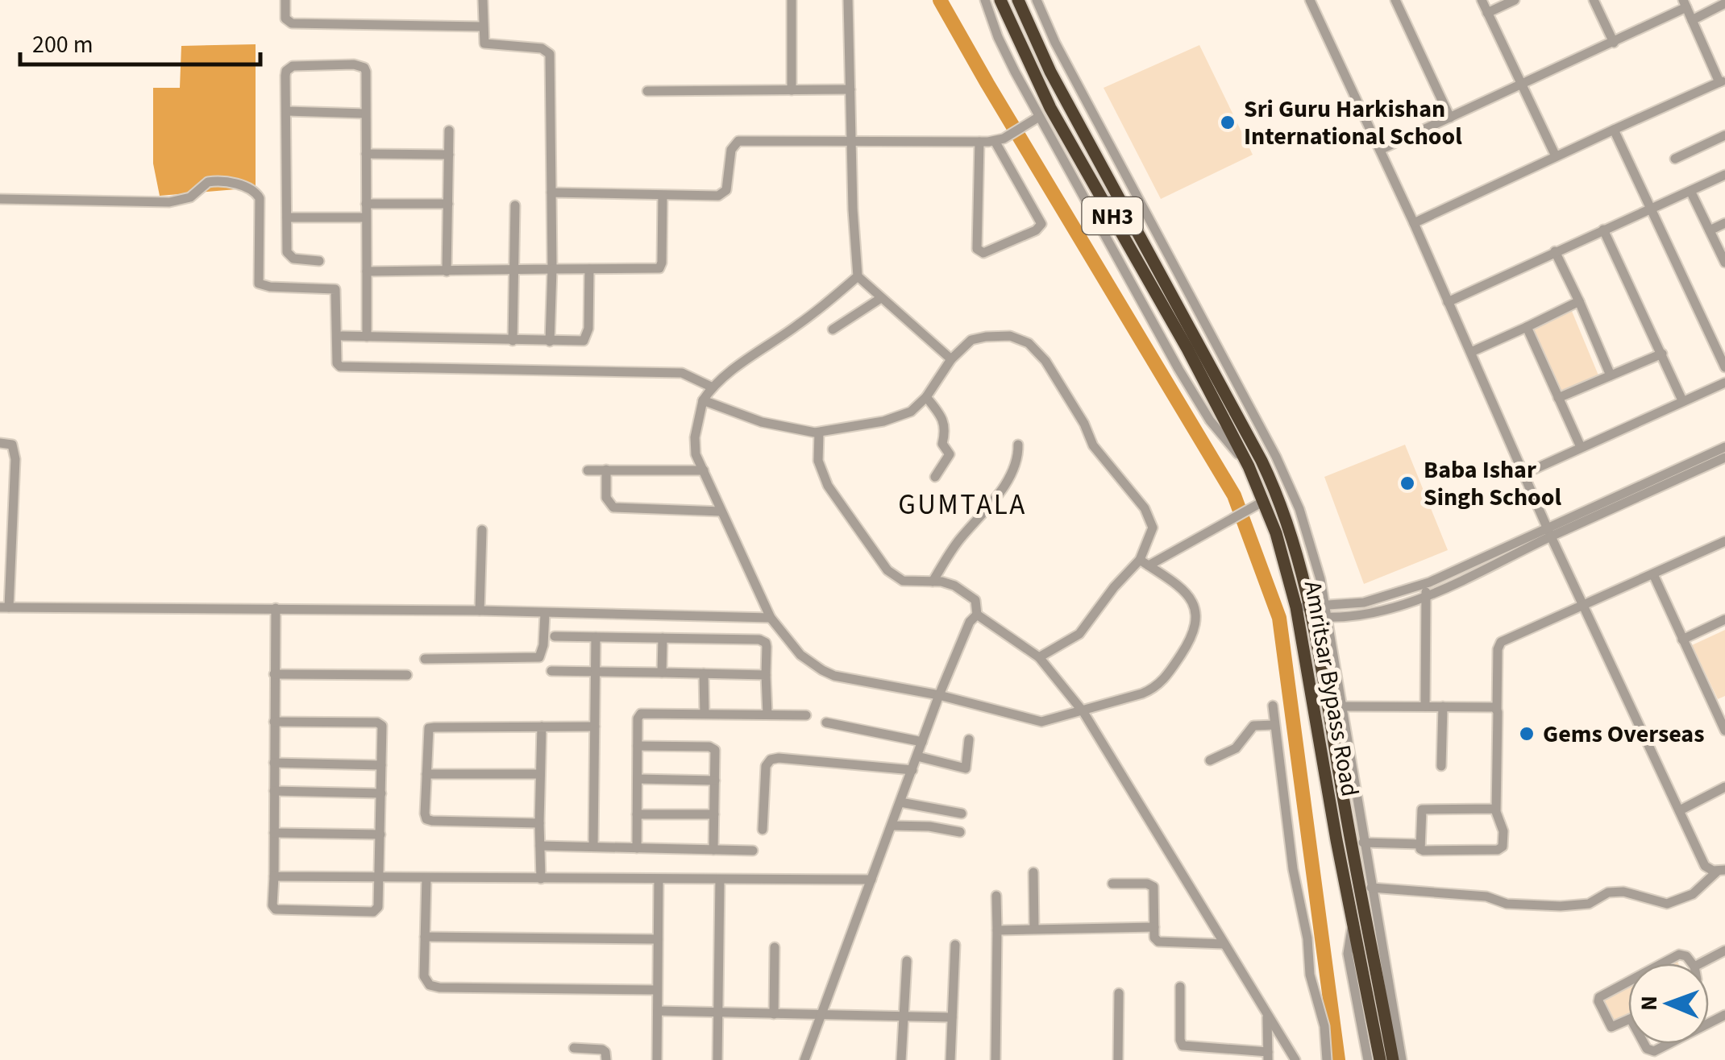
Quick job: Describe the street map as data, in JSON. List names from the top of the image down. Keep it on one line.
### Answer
{"streets":{"highway":["NH3","Amritsar Bypass Road"]},"crossings":[["NH3","Amritsar Bypass Road"]],"districts":["GUMTALA"],"places":["Sri Guru Harkishan International School","Baba Ishar Singh School","Gems Overseas"],"scale_bar":"200 m","north":"left"}
